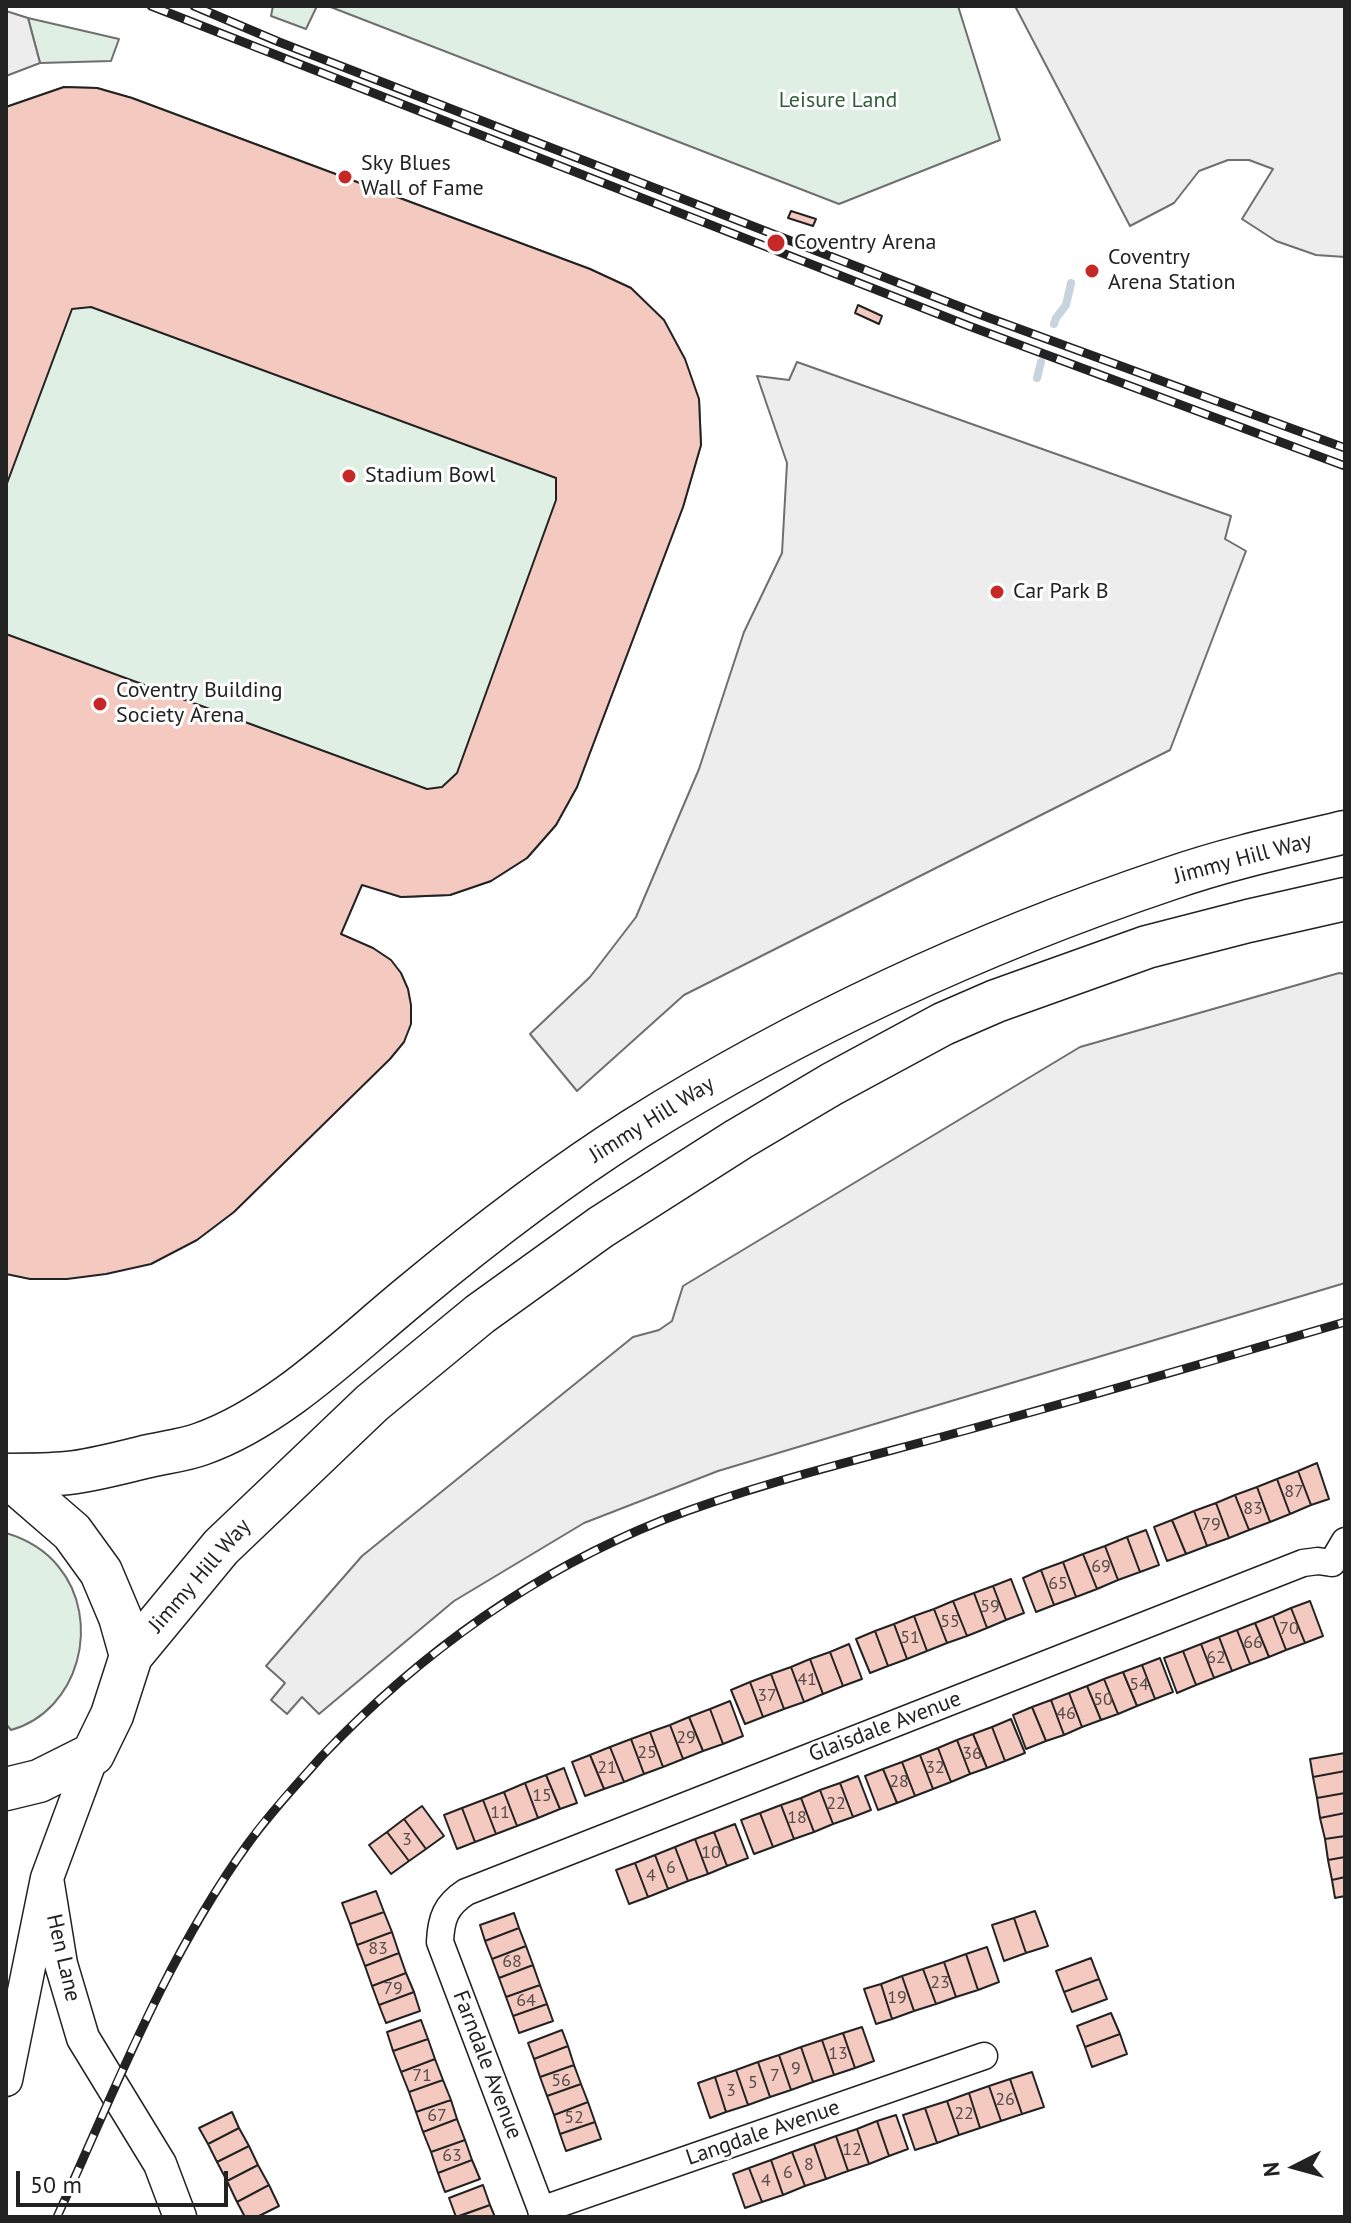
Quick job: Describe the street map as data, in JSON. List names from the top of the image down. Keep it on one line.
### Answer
{"streets":{"highway":["Jimmy Hill Way"],"street":["Glaisdale Avenue","Hen Lane","Farndale Avenue","Langdale Avenue"]},"crossings":[["Glaisdale Avenue","Farndale Avenue"],["Farndale Avenue","Langdale Avenue"]],"parks":["Leisure Land"],"places":["Sky Blues Wall of Fame","Coventry Arena","Coventry Arena Station","Stadium Bowl","Car Park B","Coventry Building Society Arena"],"house_numbers":["87","83","79","69","65","59","55","70","51","66","62","41","54","37","50","46","29","25","36","21","32","28","15","22","11","18","3","10","6","4","83","68","23","79","19","64","13","9","71","7","56","5","3","26","22","67","52","12","63","8","6","4"],"scale_bar":"50 m","north":"left"}
